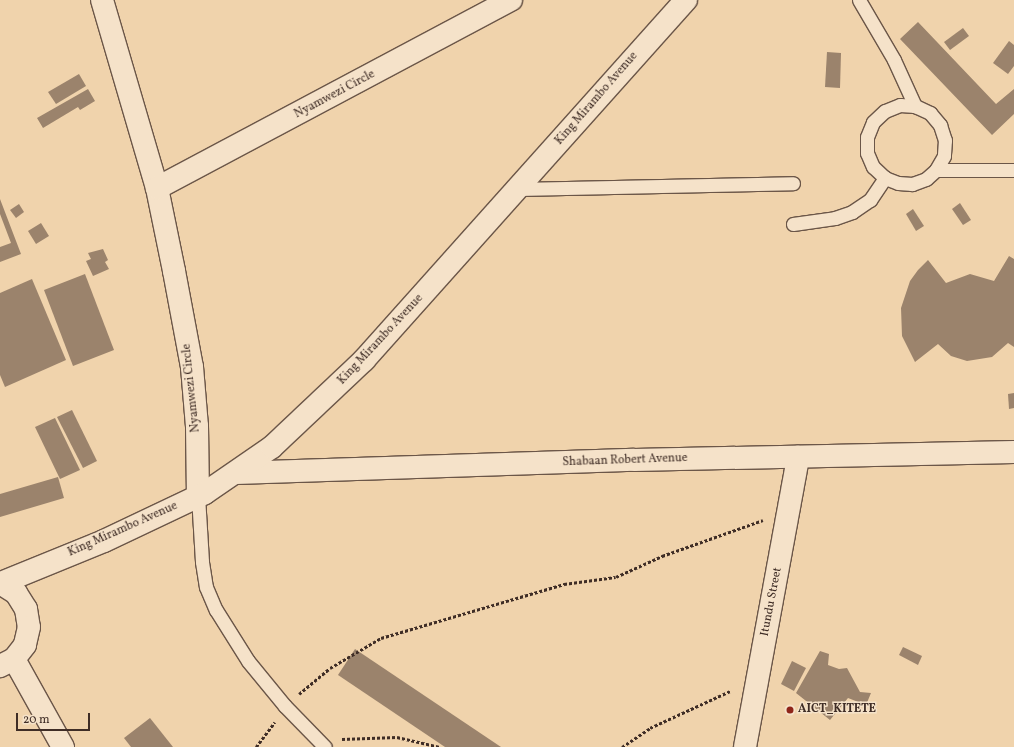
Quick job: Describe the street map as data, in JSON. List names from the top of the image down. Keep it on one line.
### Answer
{"streets":{"street":["Nyamwezi Circle","King Mirambo Avenue","Shabaan Robert Avenue","Itundu Street"]},"crossings":[["Nyamwezi Circle","King Mirambo Avenue"],["King Mirambo Avenue","Shabaan Robert Avenue"],["Shabaan Robert Avenue","Itundu Street"]],"places":["AICT_KITETE"],"scale_bar":"20 m"}
